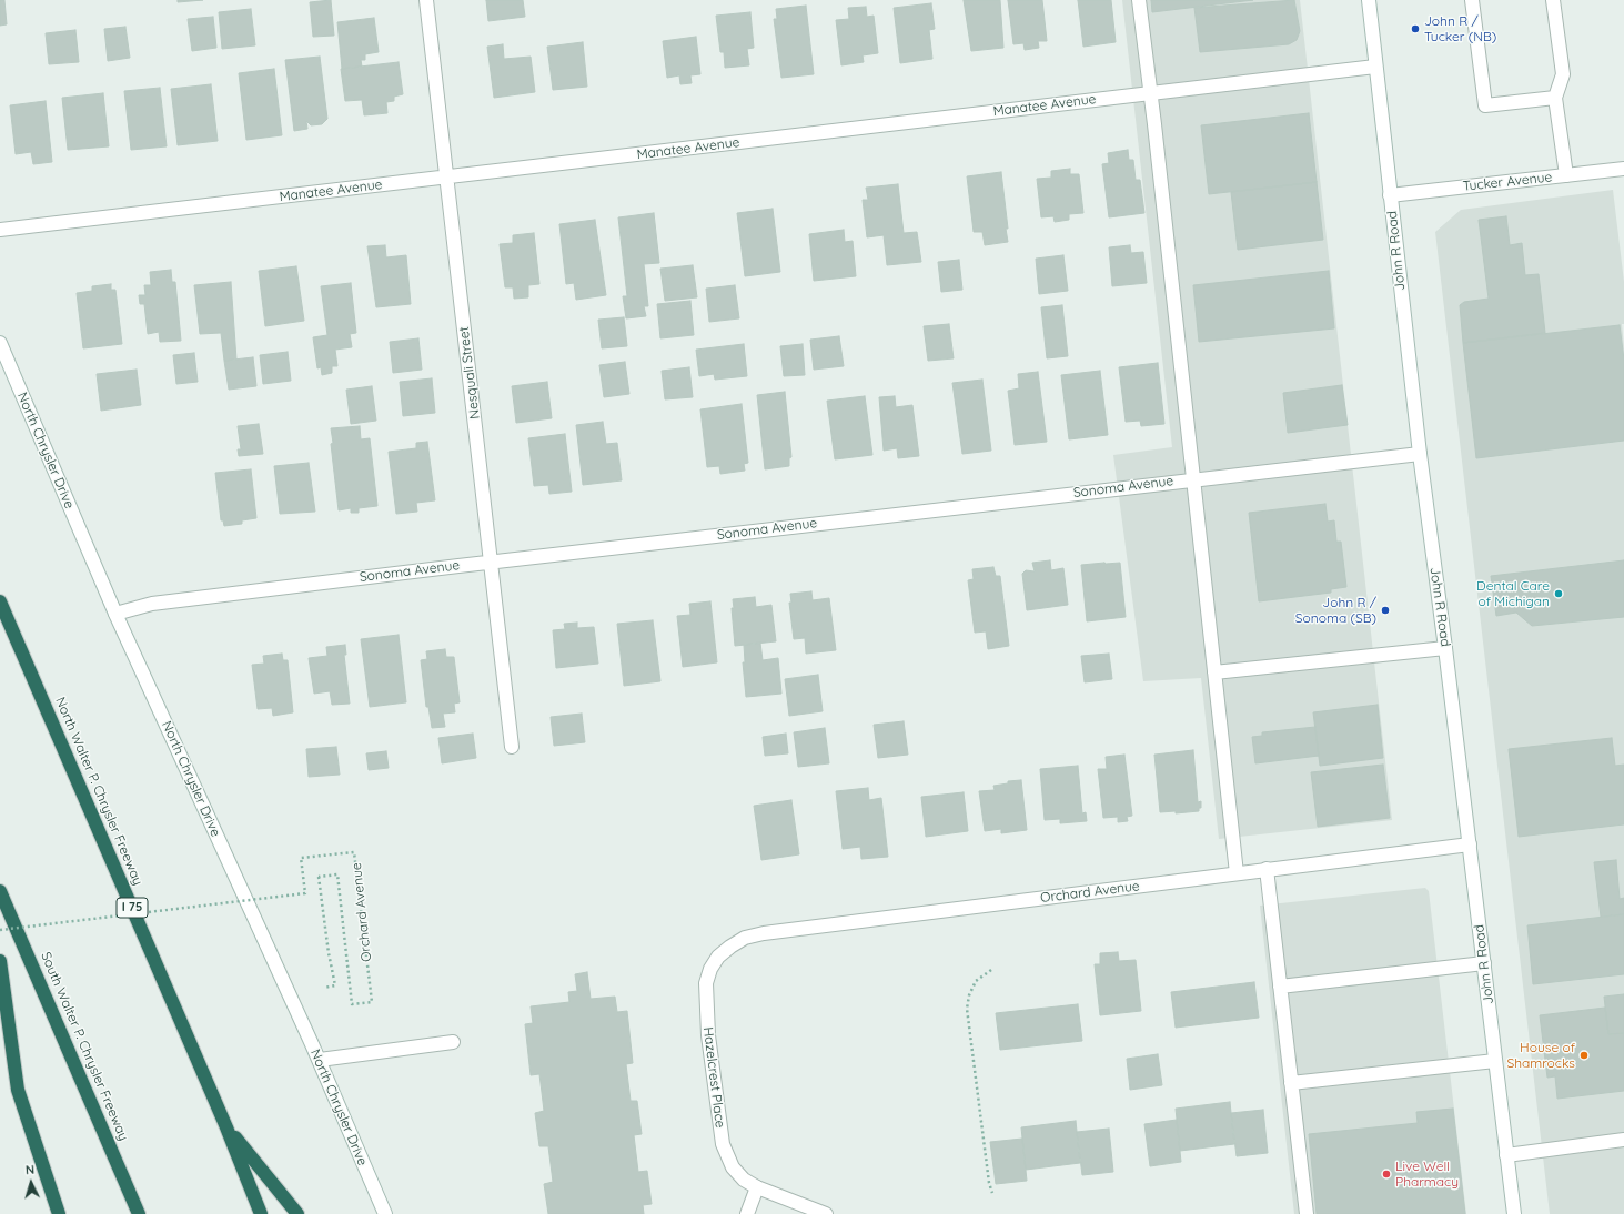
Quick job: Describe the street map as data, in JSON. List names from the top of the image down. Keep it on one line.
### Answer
{"streets":{"highway":["North Walter P. Chrysler Freeway","I 75","South Walter P. Chrysler Freeway"],"street":["Manatee Avenue","Tucker Avenue","John R Road","Nesquali Street","North Chrysler Drive","Sonoma Avenue","Orchard Avenue","Hazelcrest Place"]},"crossings":[["Manatee Avenue","John R Road"],["Manatee Avenue","Nesquali Street"],["Tucker Avenue","John R Road"],["John R Road","Sonoma Avenue"],["John R Road","Orchard Avenue"],["Nesquali Street","Sonoma Avenue"],["North Chrysler Drive","Sonoma Avenue"],["Orchard Avenue","Hazelcrest Place"]],"places":["John R / Tucker (NB)","Dental Care of Michigan","John R / Sonoma (SB)","House of Shamrocks","Live Well Pharmacy"],"north":"top"}
